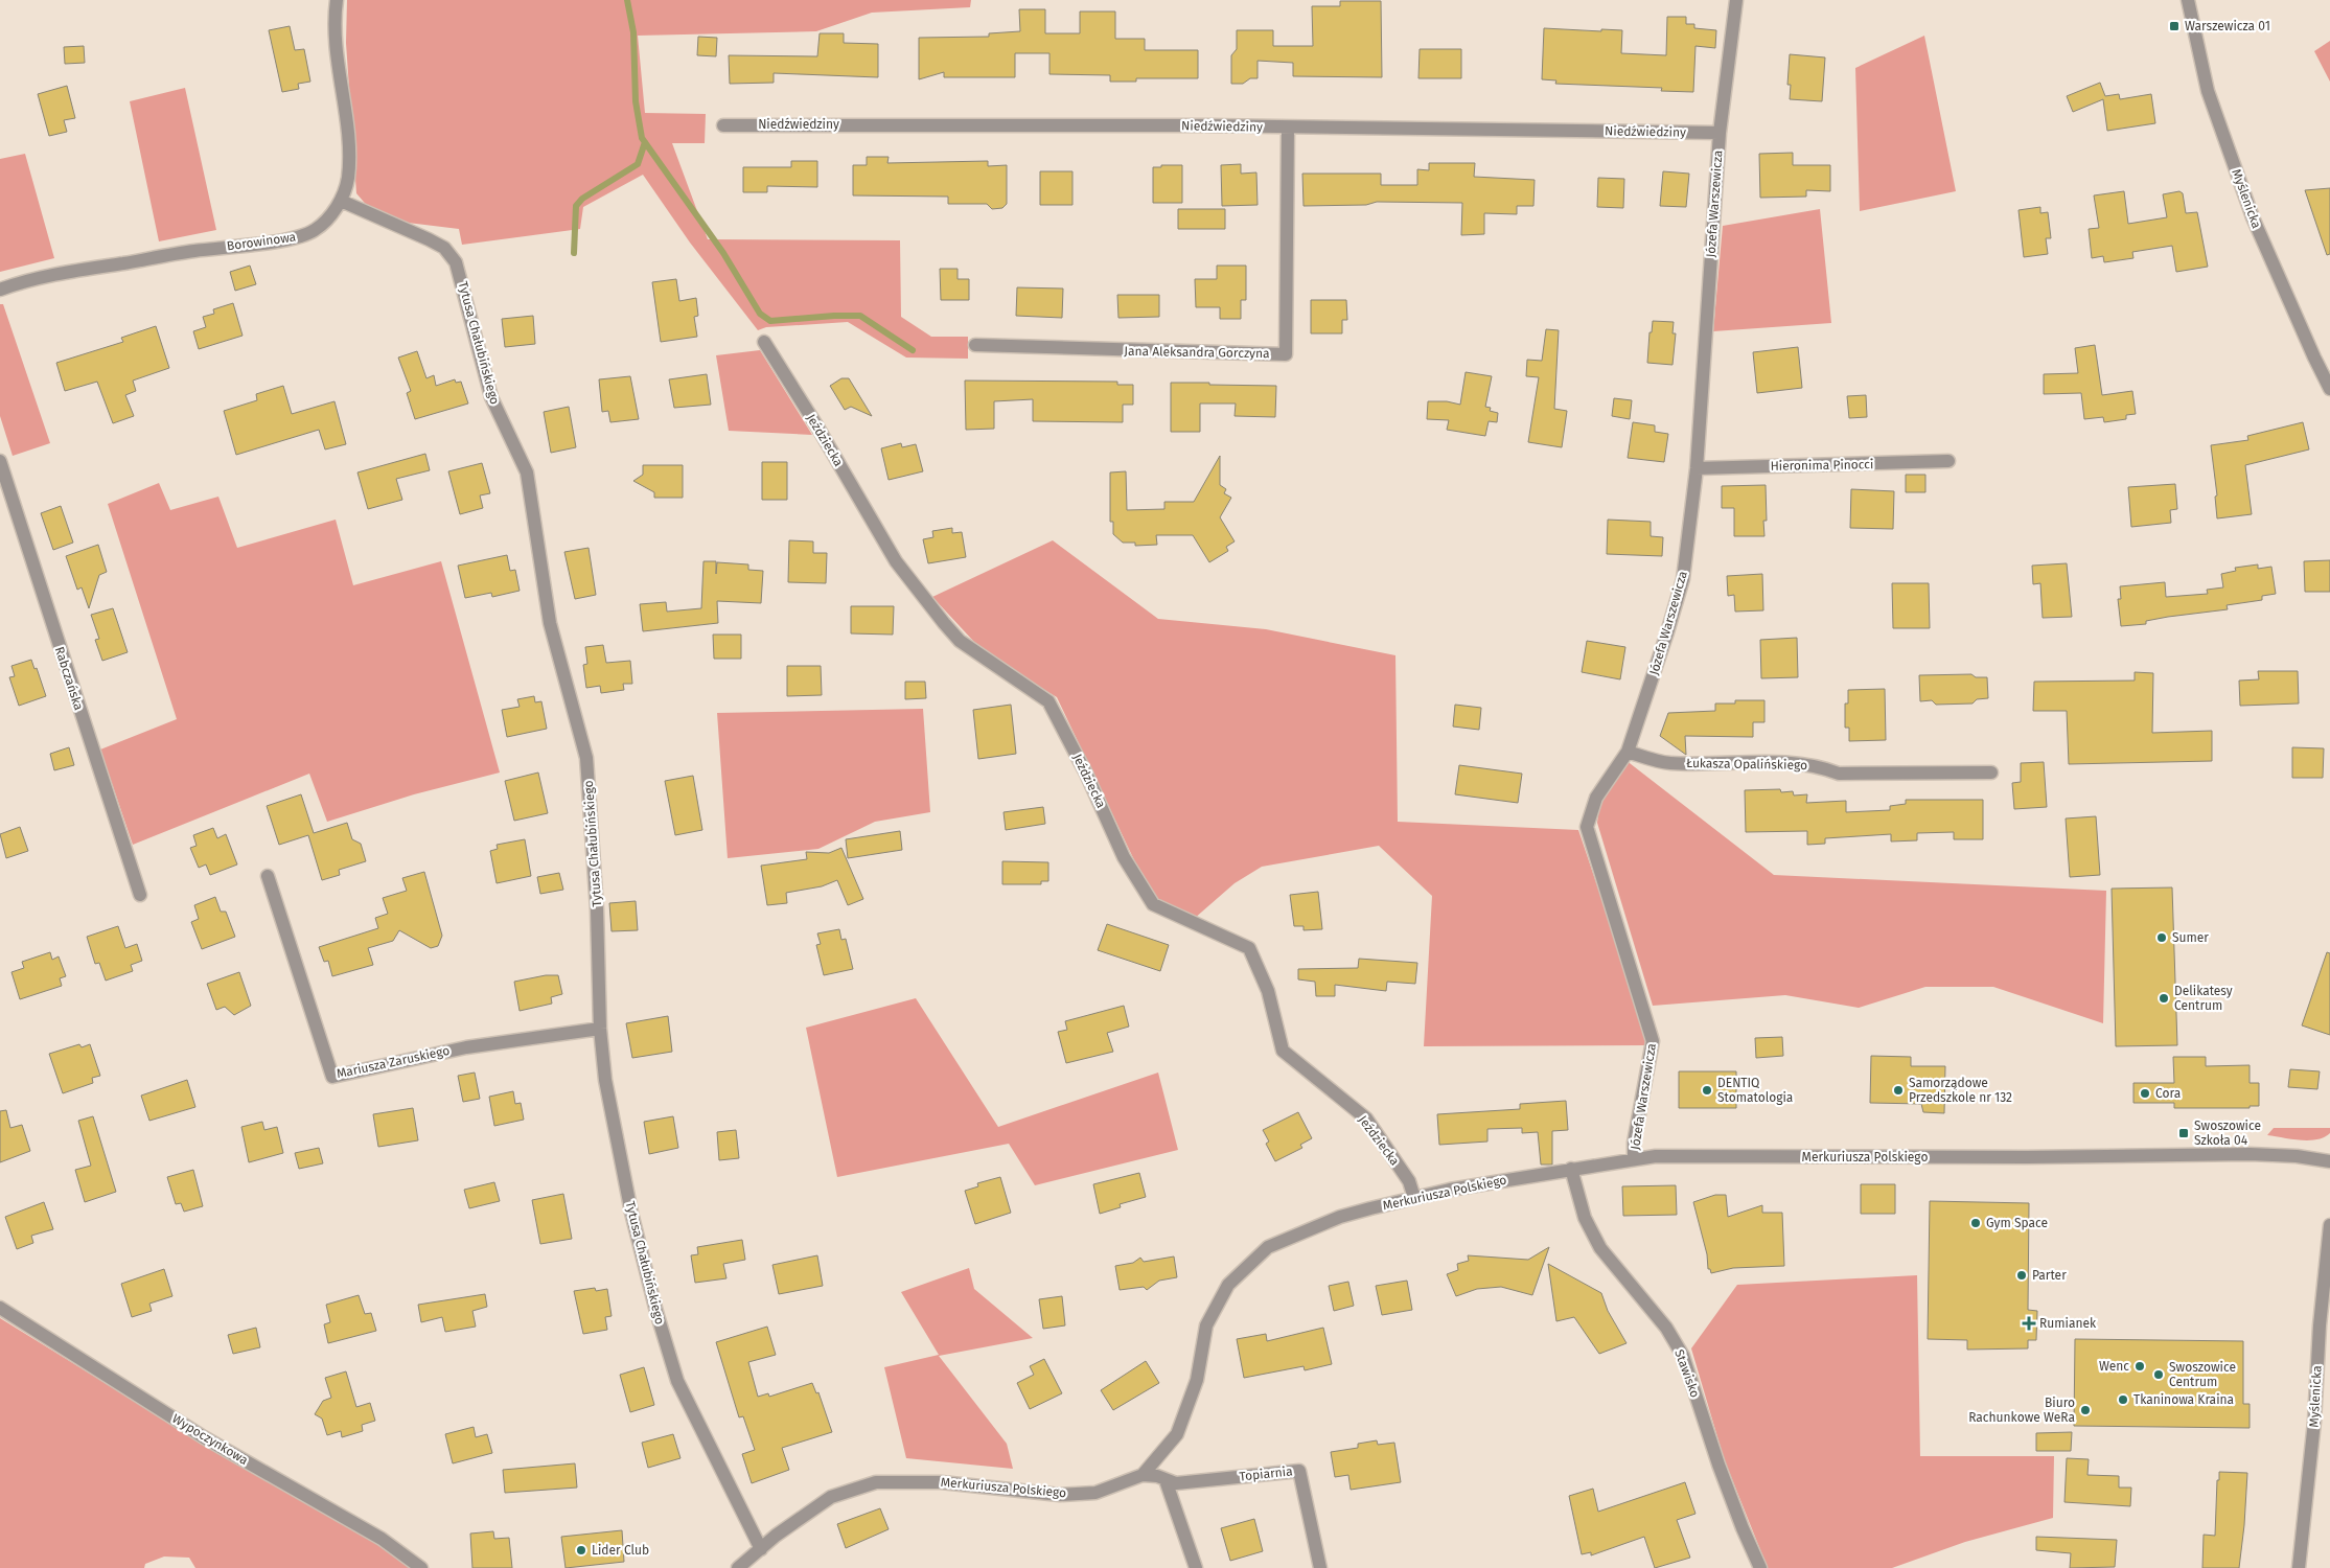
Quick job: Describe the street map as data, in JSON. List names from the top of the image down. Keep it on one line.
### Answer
{"streets":{"street":["Niedźwiedziny","Myślenicka","Józefa Warszewicza","Borowinowa","Tytusa Chałubińskiego","Jana Aleksandra Gorczyna","Jeździecka","Hieronima Pinocci","Rabczańska","Łukasza Opalińskiego","Mariusza Zaruskiego","Merkuriusza Polskiego","Stawisko","Wypoczynkowa","Topiarnia"]},"crossings":[["Niedźwiedziny","Józefa Warszewicza"],["Niedźwiedziny","Jana Aleksandra Gorczyna"],["Józefa Warszewicza","Hieronima Pinocci"],["Józefa Warszewicza","Łukasza Opalińskiego"],["Józefa Warszewicza","Merkuriusza Polskiego"],["Borowinowa","Tytusa Chałubińskiego"],["Tytusa Chałubińskiego","Mariusza Zaruskiego"],["Tytusa Chałubińskiego","Merkuriusza Polskiego"],["Jeździecka","Merkuriusza Polskiego"],["Merkuriusza Polskiego","Stawisko"],["Merkuriusza Polskiego","Topiarnia"]],"places":{"transit":["Warszewicza 01","Swoszowice Szkoła 04"],"other":["Sumer","Delikatesy Centrum","DENTIQ Stomatologia","Samorządowe Przedszkole nr 132","Cora","Gym Space","Parter","Wenc","Swoszowice Centrum","Tkaninowa Kraina","Biuro Rachunkowe WeRa","Lider Club"],"health":["Rumianek"]}}
